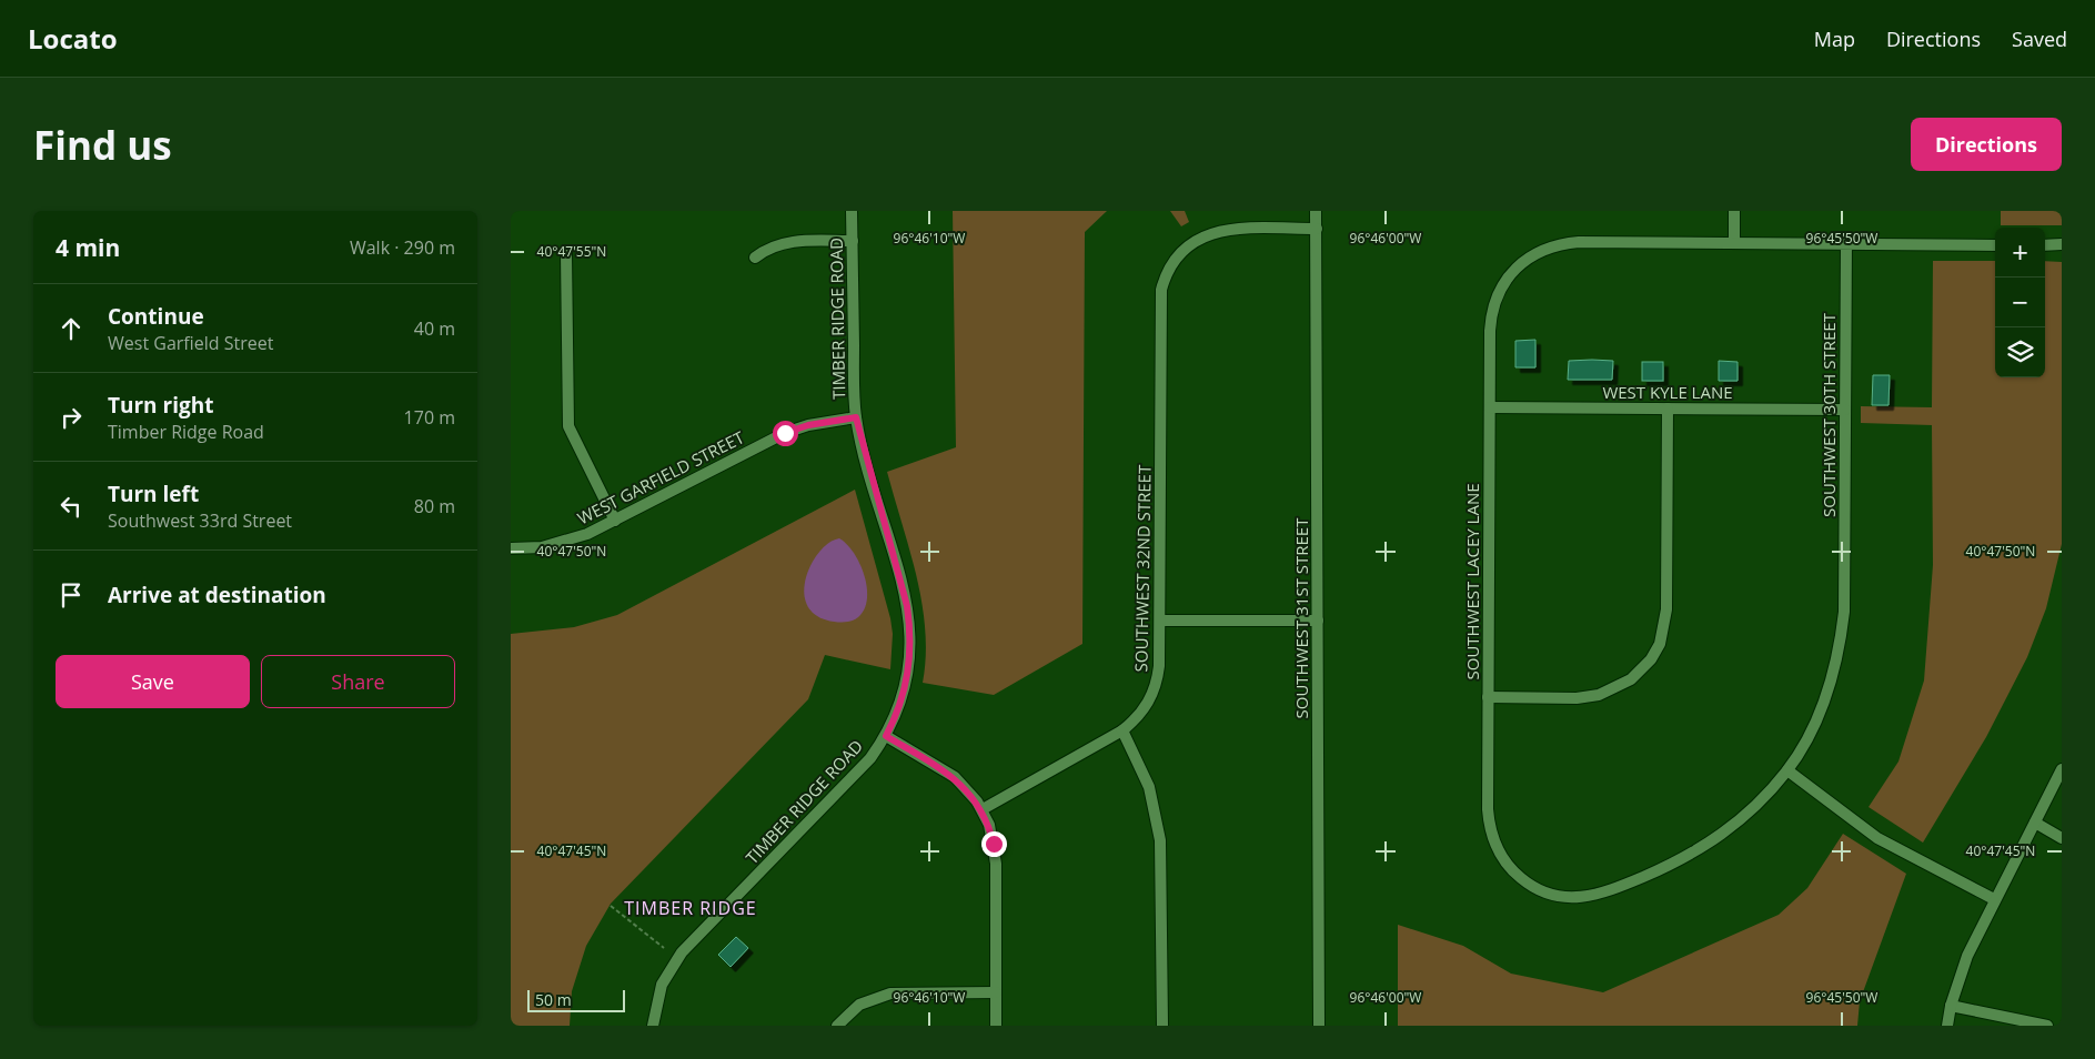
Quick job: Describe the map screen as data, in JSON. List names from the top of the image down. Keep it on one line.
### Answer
{"streets":{"street":["TIMBER RIDGE ROAD","WEST KYLE LANE","SOUTHWEST 30TH STREET","WEST GARFIELD STREET","SOUTHWEST 32ND STREET","SOUTHWEST LACEY LANE","SOUTHWEST 31ST STREET"]},"crossings":[["TIMBER RIDGE ROAD","WEST GARFIELD STREET"],["WEST KYLE LANE","SOUTHWEST 30TH STREET"],["WEST KYLE LANE","SOUTHWEST LACEY LANE"],["SOUTHWEST 30TH STREET","SOUTHWEST LACEY LANE"],["SOUTHWEST 32ND STREET","SOUTHWEST 31ST STREET"]],"districts":["TIMBER RIDGE"],"scale_bar":"50 m","page":{"header":"Locato","nav":["Map","Directions","Saved"],"buttons":["Directions",["Save","Share"]],"title":"Find us","heading":["4 min","Walk · 290 m"],"map_buttons":["+","−"],"list":[["Continue","West Garfield Street","40 m"],["Turn right","Timber Ridge Road","170 m"],["Turn left","Southwest 33rd Street","80 m"],"Arrive at destination"],"scale":"50 m"},"coordinates":["96°46'10\"W","96°46'00\"W","96°45'50\"W","40°47'55\"N","40°47'50\"N","40°47'45\"N"]}
